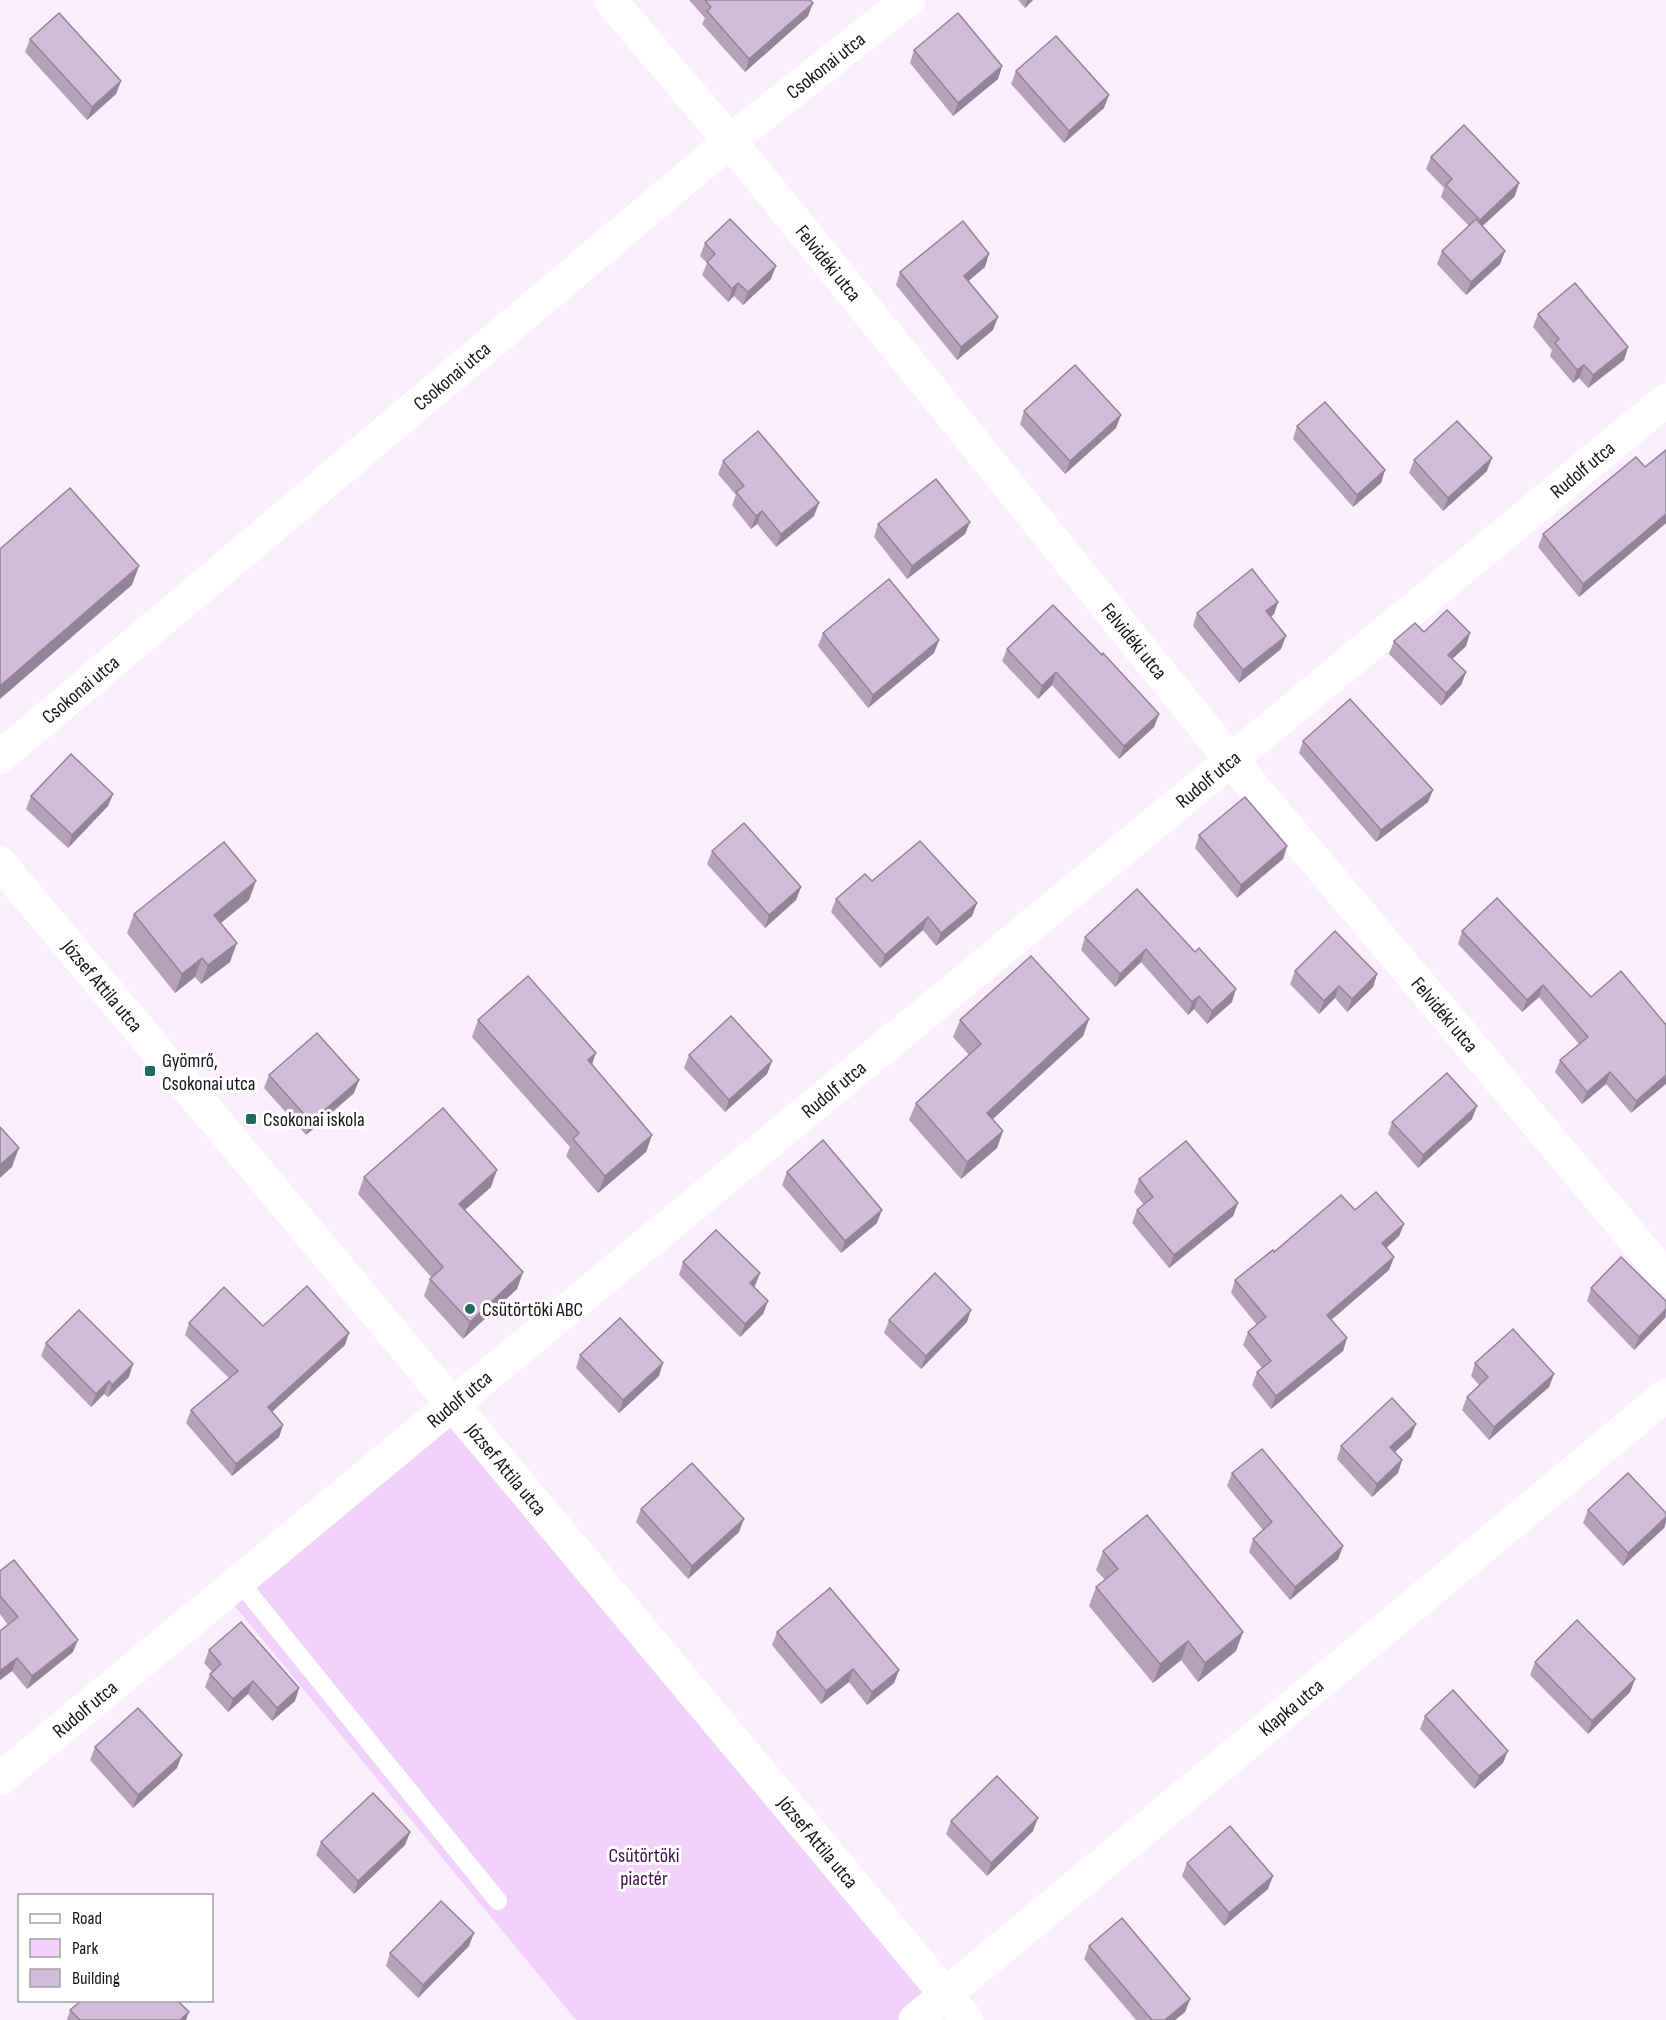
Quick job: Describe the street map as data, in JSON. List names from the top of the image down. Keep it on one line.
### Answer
{"streets":{"street":["Csokonai utca","Felvidéki utca","Rudolf utca","József Attila utca","Klapka utca"]},"crossings":[["Csokonai utca","Felvidéki utca"],["Felvidéki utca","Rudolf utca"],["Rudolf utca","József Attila utca"],["József Attila utca","Klapka utca"]],"parks":["Csütörtöki piactér"],"places":{"transit":["Gyömrő, Csokonai utca","Csokonai iskola"],"other":["Csütörtöki ABC"]},"legend":["Road","Park","Building"]}
